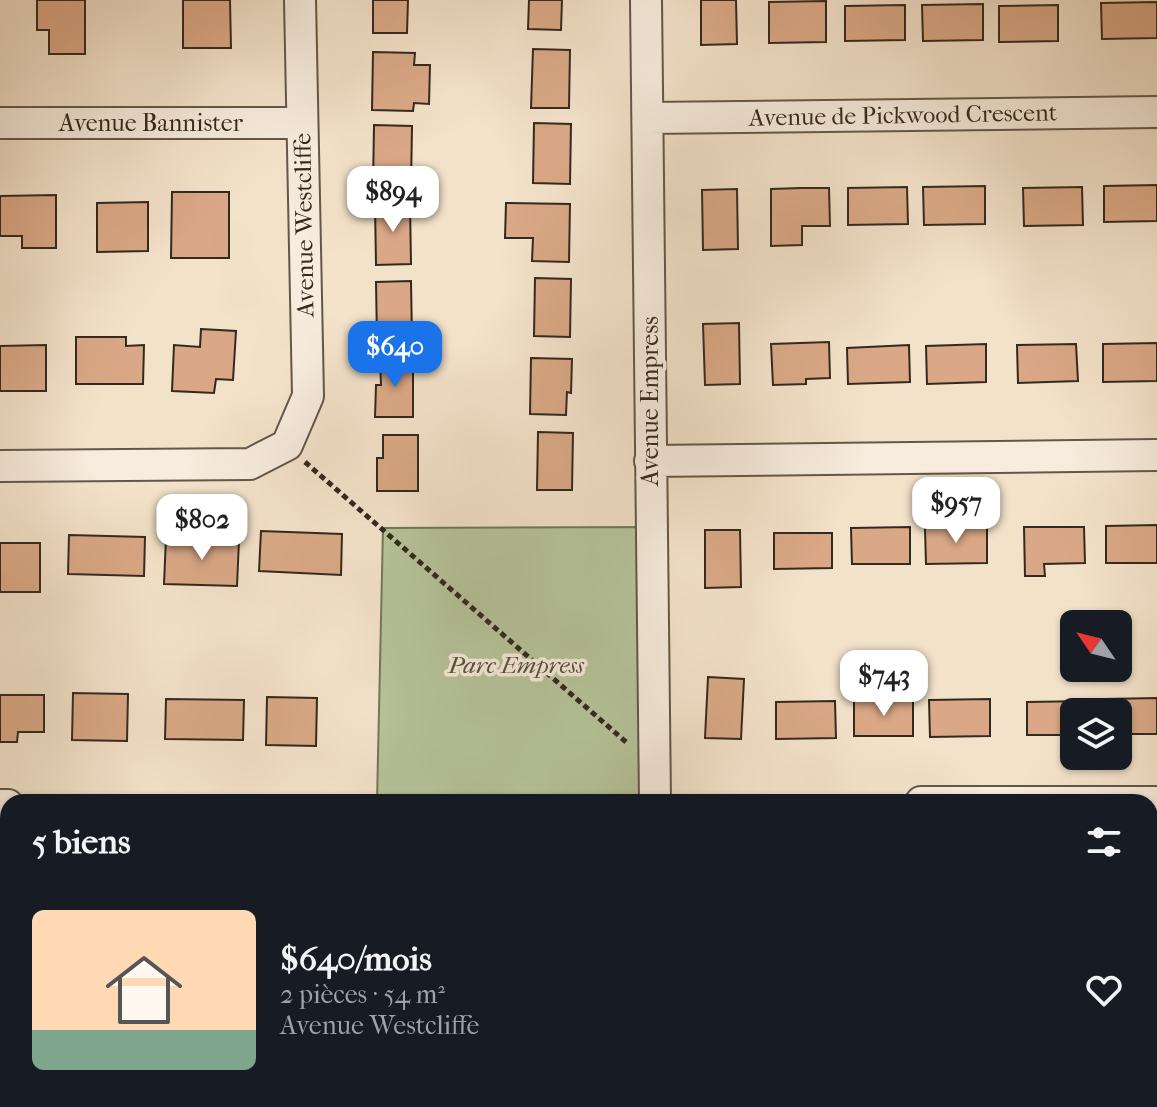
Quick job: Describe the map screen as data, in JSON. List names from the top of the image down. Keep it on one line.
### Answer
{"streets":{"street":["Avenue de Pickwood Crescent","Avenue Bannister","Avenue Westcliffe","Avenue Empress"]},"crossings":[["Avenue de Pickwood Crescent","Avenue Empress"],["Avenue Bannister","Avenue Westcliffe"]],"parks":["Parc Empress"],"north":"top left","page":{"price":["$894","$640","$957","$802","$743"],"heading":"5 biens","list":[{"name":"$640/mois","note":"2 pièces · 54 m² · Avenue Westcliffe"}]}}
